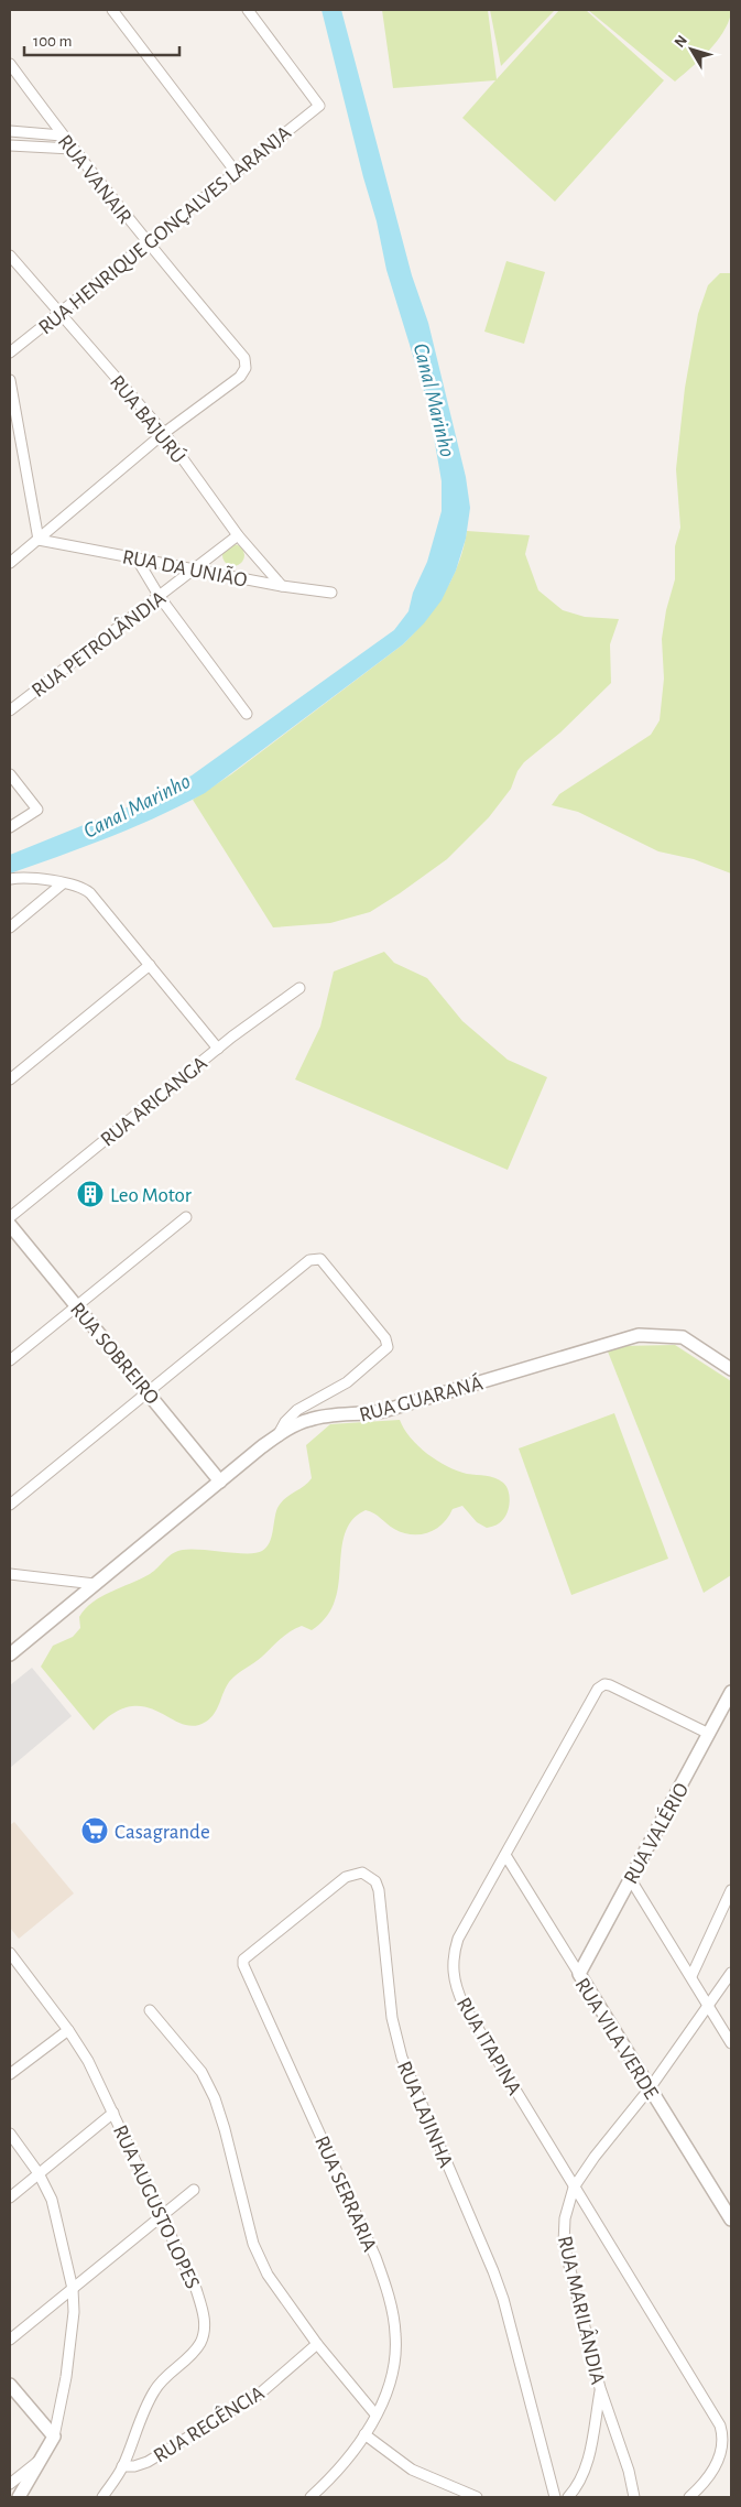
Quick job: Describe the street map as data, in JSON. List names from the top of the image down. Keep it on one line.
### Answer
{"streets":{"street":["RUA VANAIR","RUA HENRIQUE GONÇALVES LARANJA","RUA BAJURÚ","RUA DA UNIÃO","RUA PETROLÂNDIA","RUA ARICANGA","RUA SOBREIRO","RUA GUARANÁ","RUA VALÉRIO","RUA VILA VERDE","RUA ITAPINA","RUA LAJINHA","RUA SERRARIA","RUA AUGUSTO LOPES","RUA MARILÂNDIA","RUA REGÊNCIA"]},"crossings":[["RUA VANAIR","RUA HENRIQUE GONÇALVES LARANJA"],["RUA VANAIR","RUA BAJURÚ"],["RUA HENRIQUE GONÇALVES LARANJA","RUA BAJURÚ"],["RUA BAJURÚ","RUA DA UNIÃO"],["RUA BAJURÚ","RUA PETROLÂNDIA"],["RUA DA UNIÃO","RUA PETROLÂNDIA"],["RUA SOBREIRO","RUA GUARANÁ"],["RUA VALÉRIO","RUA VILA VERDE"],["RUA VALÉRIO","RUA ITAPINA"],["RUA VILA VERDE","RUA ITAPINA"],["RUA VILA VERDE","RUA MARILÂNDIA"],["RUA ITAPINA","RUA MARILÂNDIA"],["RUA LAJINHA","RUA SERRARIA"],["RUA AUGUSTO LOPES","RUA REGÊNCIA"]],"water":["Canal Marinho"],"places":{"building":["Leo Motor"],"supermarket":["Casagrande"]},"scale_bar":"100 m","north":"top left"}
